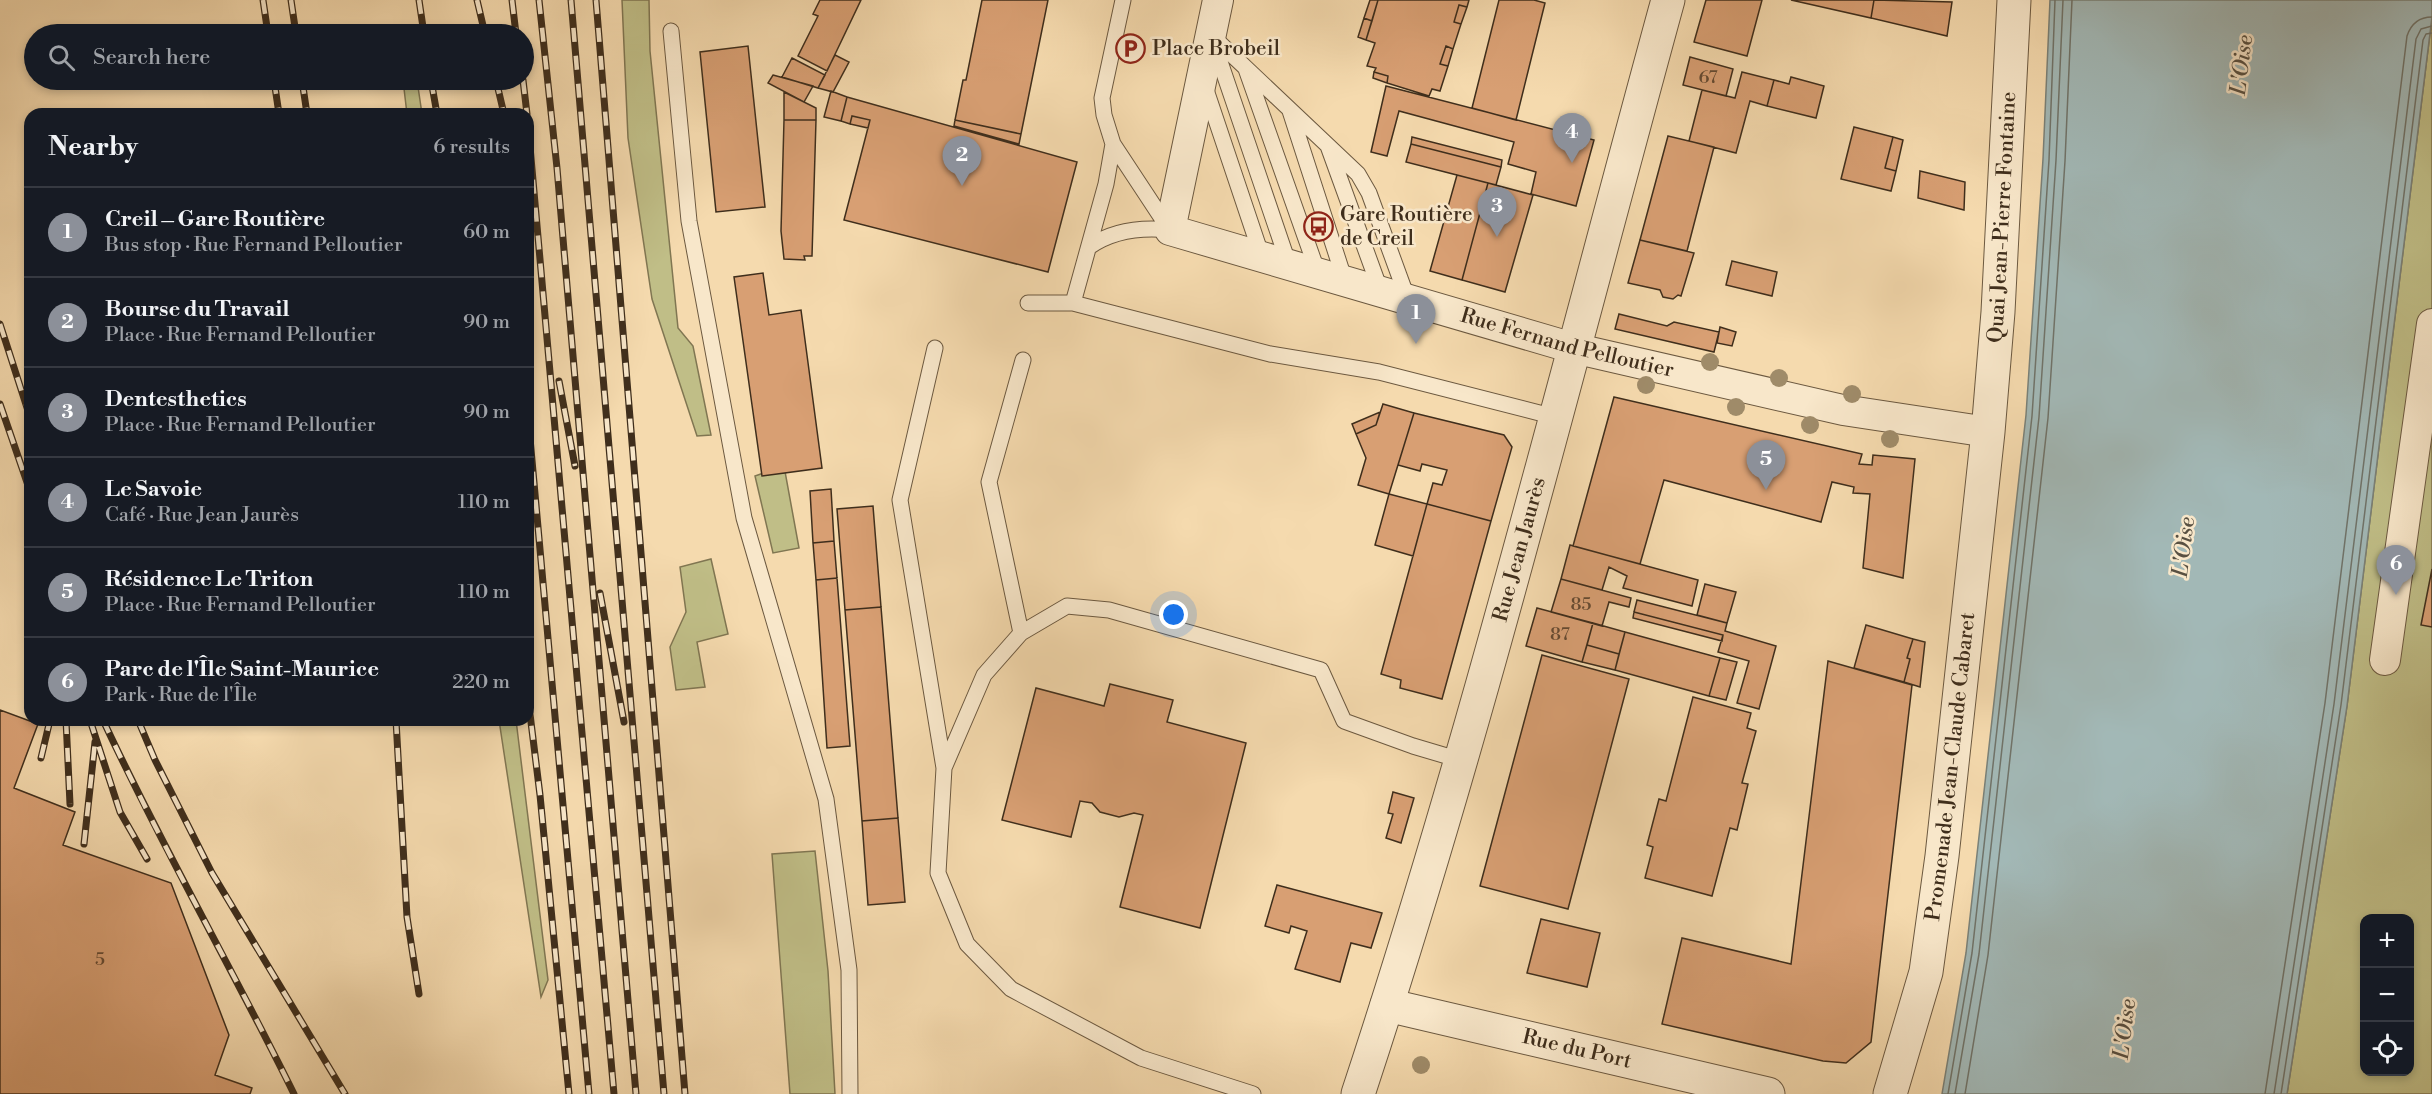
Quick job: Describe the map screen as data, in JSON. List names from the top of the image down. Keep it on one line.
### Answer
{"streets":{"street":["Quai Jean-Pierre Fontaine","Rue Fernand Pelloutier","Rue Jean Jaurès","Promenade Jean-Claude Cabaret","Rue du Port"]},"crossings":[["Quai Jean-Pierre Fontaine","Rue Fernand Pelloutier"],["Quai Jean-Pierre Fontaine","Promenade Jean-Claude Cabaret"],["Rue Fernand Pelloutier","Rue Jean Jaurès"],["Rue Fernand Pelloutier","Promenade Jean-Claude Cabaret"],["Rue Jean Jaurès","Rue du Port"]],"water":["L'Oise"],"places":{"parking":["Place Brobeil"],"bus stop":["Gare Routière de Creil"]},"house_numbers":["67","85","87","5"],"page":{"search":"Search here","heading":["Nearby","6 results"],"pins":["4","2","3","1","5","6"],"list":[{"mark":"1","name":"Creil – Gare Routière","note":"Bus stop · Rue Fernand Pelloutier","value":"60 m"},{"mark":"2","name":"Bourse du Travail","note":"Place · Rue Fernand Pelloutier","value":"90 m"},{"mark":"3","name":"Dentesthetics","note":"Place · Rue Fernand Pelloutier","value":"90 m"},{"mark":"4","name":"Le Savoie","note":"Café · Rue Jean Jaurès","value":"110 m"},{"mark":"5","name":"Résidence Le Triton","note":"Place · Rue Fernand Pelloutier","value":"110 m"},{"mark":"6","name":"Parc de l'Île Saint-Maurice","note":"Park · Rue de l'Île","value":"220 m"}],"map_buttons":["+","−"]}}
